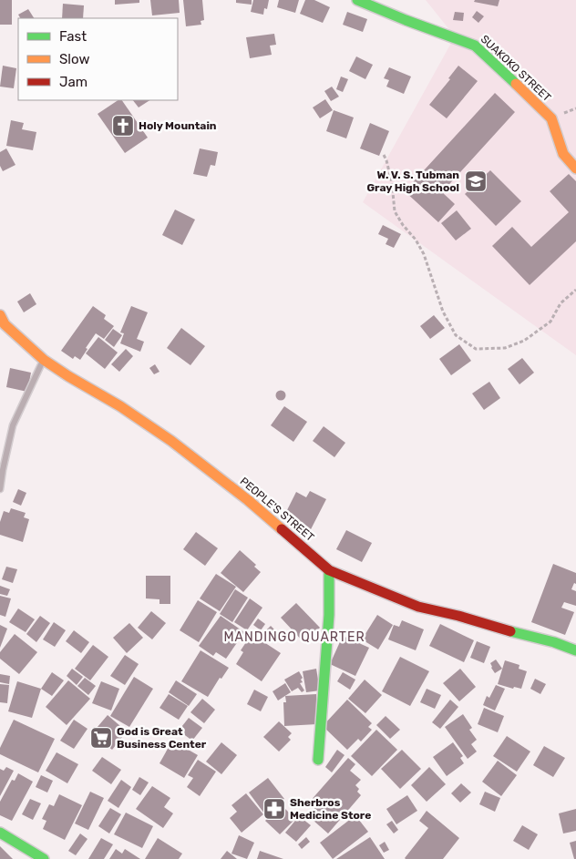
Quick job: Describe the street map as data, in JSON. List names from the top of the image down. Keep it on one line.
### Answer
{"streets":{"street":["SUAKOKO STREET","PEOPLE'S STREET"]},"districts":["MANDINGO QUARTER"],"places":{"church":["Holy Mountain"],"school or university":["W. V. S. Tubman Gray High School"],"supermarket":["God is Great Business Center"],"pharmacy":["Sherbros Medicine Store"]},"legend":["Fast","Slow","Jam"]}
